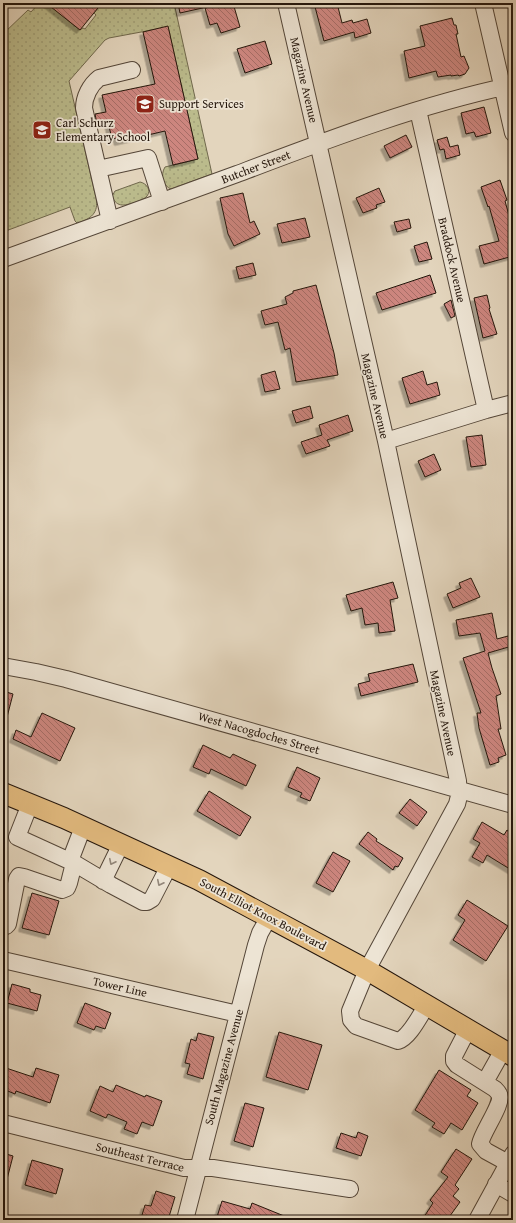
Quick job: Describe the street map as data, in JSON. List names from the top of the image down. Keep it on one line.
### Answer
{"streets":{"main road":["South Elliot Knox Boulevard"],"street":["Magazine Avenue","Butcher Street","Braddock Avenue","West Nacogdoches Street","Tower Line","South Magazine Avenue","Southeast Terrace"]},"crossings":[["Magazine Avenue","Butcher Street"],["Magazine Avenue","West Nacogdoches Street"],["Butcher Street","Braddock Avenue"],["South Elliot Knox Boulevard","South Magazine Avenue"],["Tower Line","South Magazine Avenue"],["South Magazine Avenue","Southeast Terrace"]],"places":{"school or university":["Support Services","Carl Schurz Elementary School"]}}
